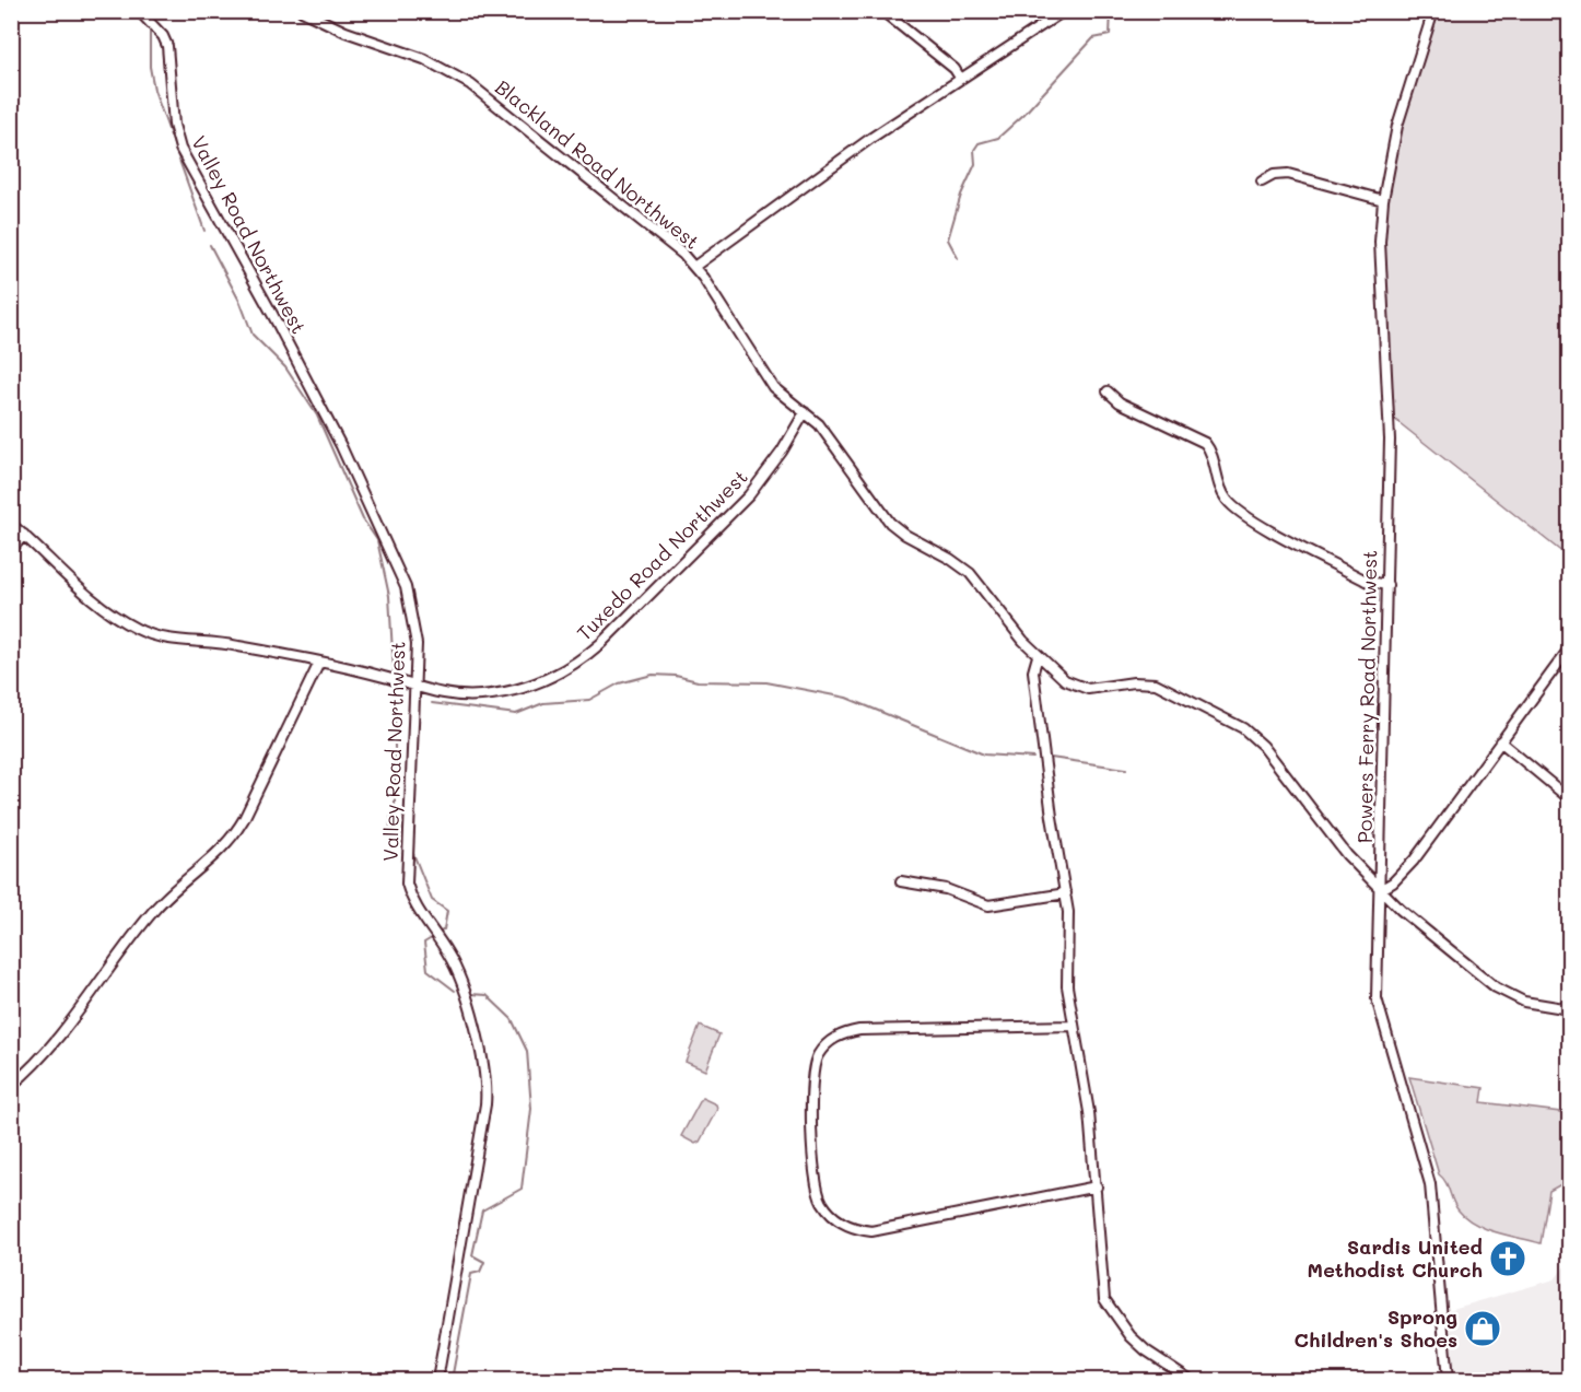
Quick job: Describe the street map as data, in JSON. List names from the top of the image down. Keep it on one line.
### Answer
{"streets":{"street":["Blackland Road Northwest","Valley Road Northwest","Tuxedo Road Northwest","Powers Ferry Road Northwest"]},"crossings":[["Blackland Road Northwest","Tuxedo Road Northwest"],["Blackland Road Northwest","Powers Ferry Road Northwest"],["Valley Road Northwest","Tuxedo Road Northwest"]],"places":{"church":["Sardis United Methodist Church"],"shop":["Sprong Children's Shoes"]}}
